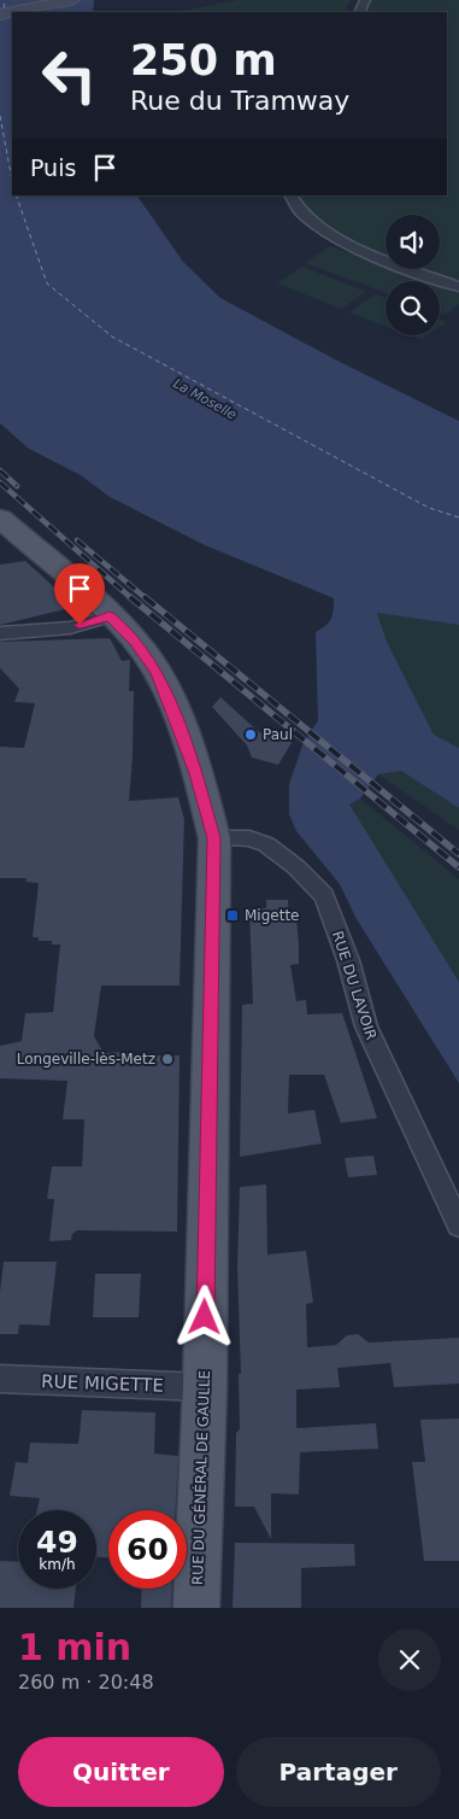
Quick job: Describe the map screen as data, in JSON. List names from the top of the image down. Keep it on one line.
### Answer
{"streets":{"main road":["RUE DU GÉNÉRAL DE GAULLE"],"street":["RUE DU LAVOIR","RUE MIGETTE"]},"crossings":[["RUE DU LAVOIR","RUE DU GÉNÉRAL DE GAULLE"],["RUE MIGETTE","RUE DU GÉNÉRAL DE GAULLE"]],"water":["La Moselle"],"places":{"other":["Paul","Longeville-lès-Metz"],"transit":["Migette"]},"page":{"turn":["250 m","Rue du Tramway"],"then":"Puis","speed":"49 km/h","limit":"60","heading":["1 min","260 m · 20:48"],"buttons":["Quitter","Partager"]}}
